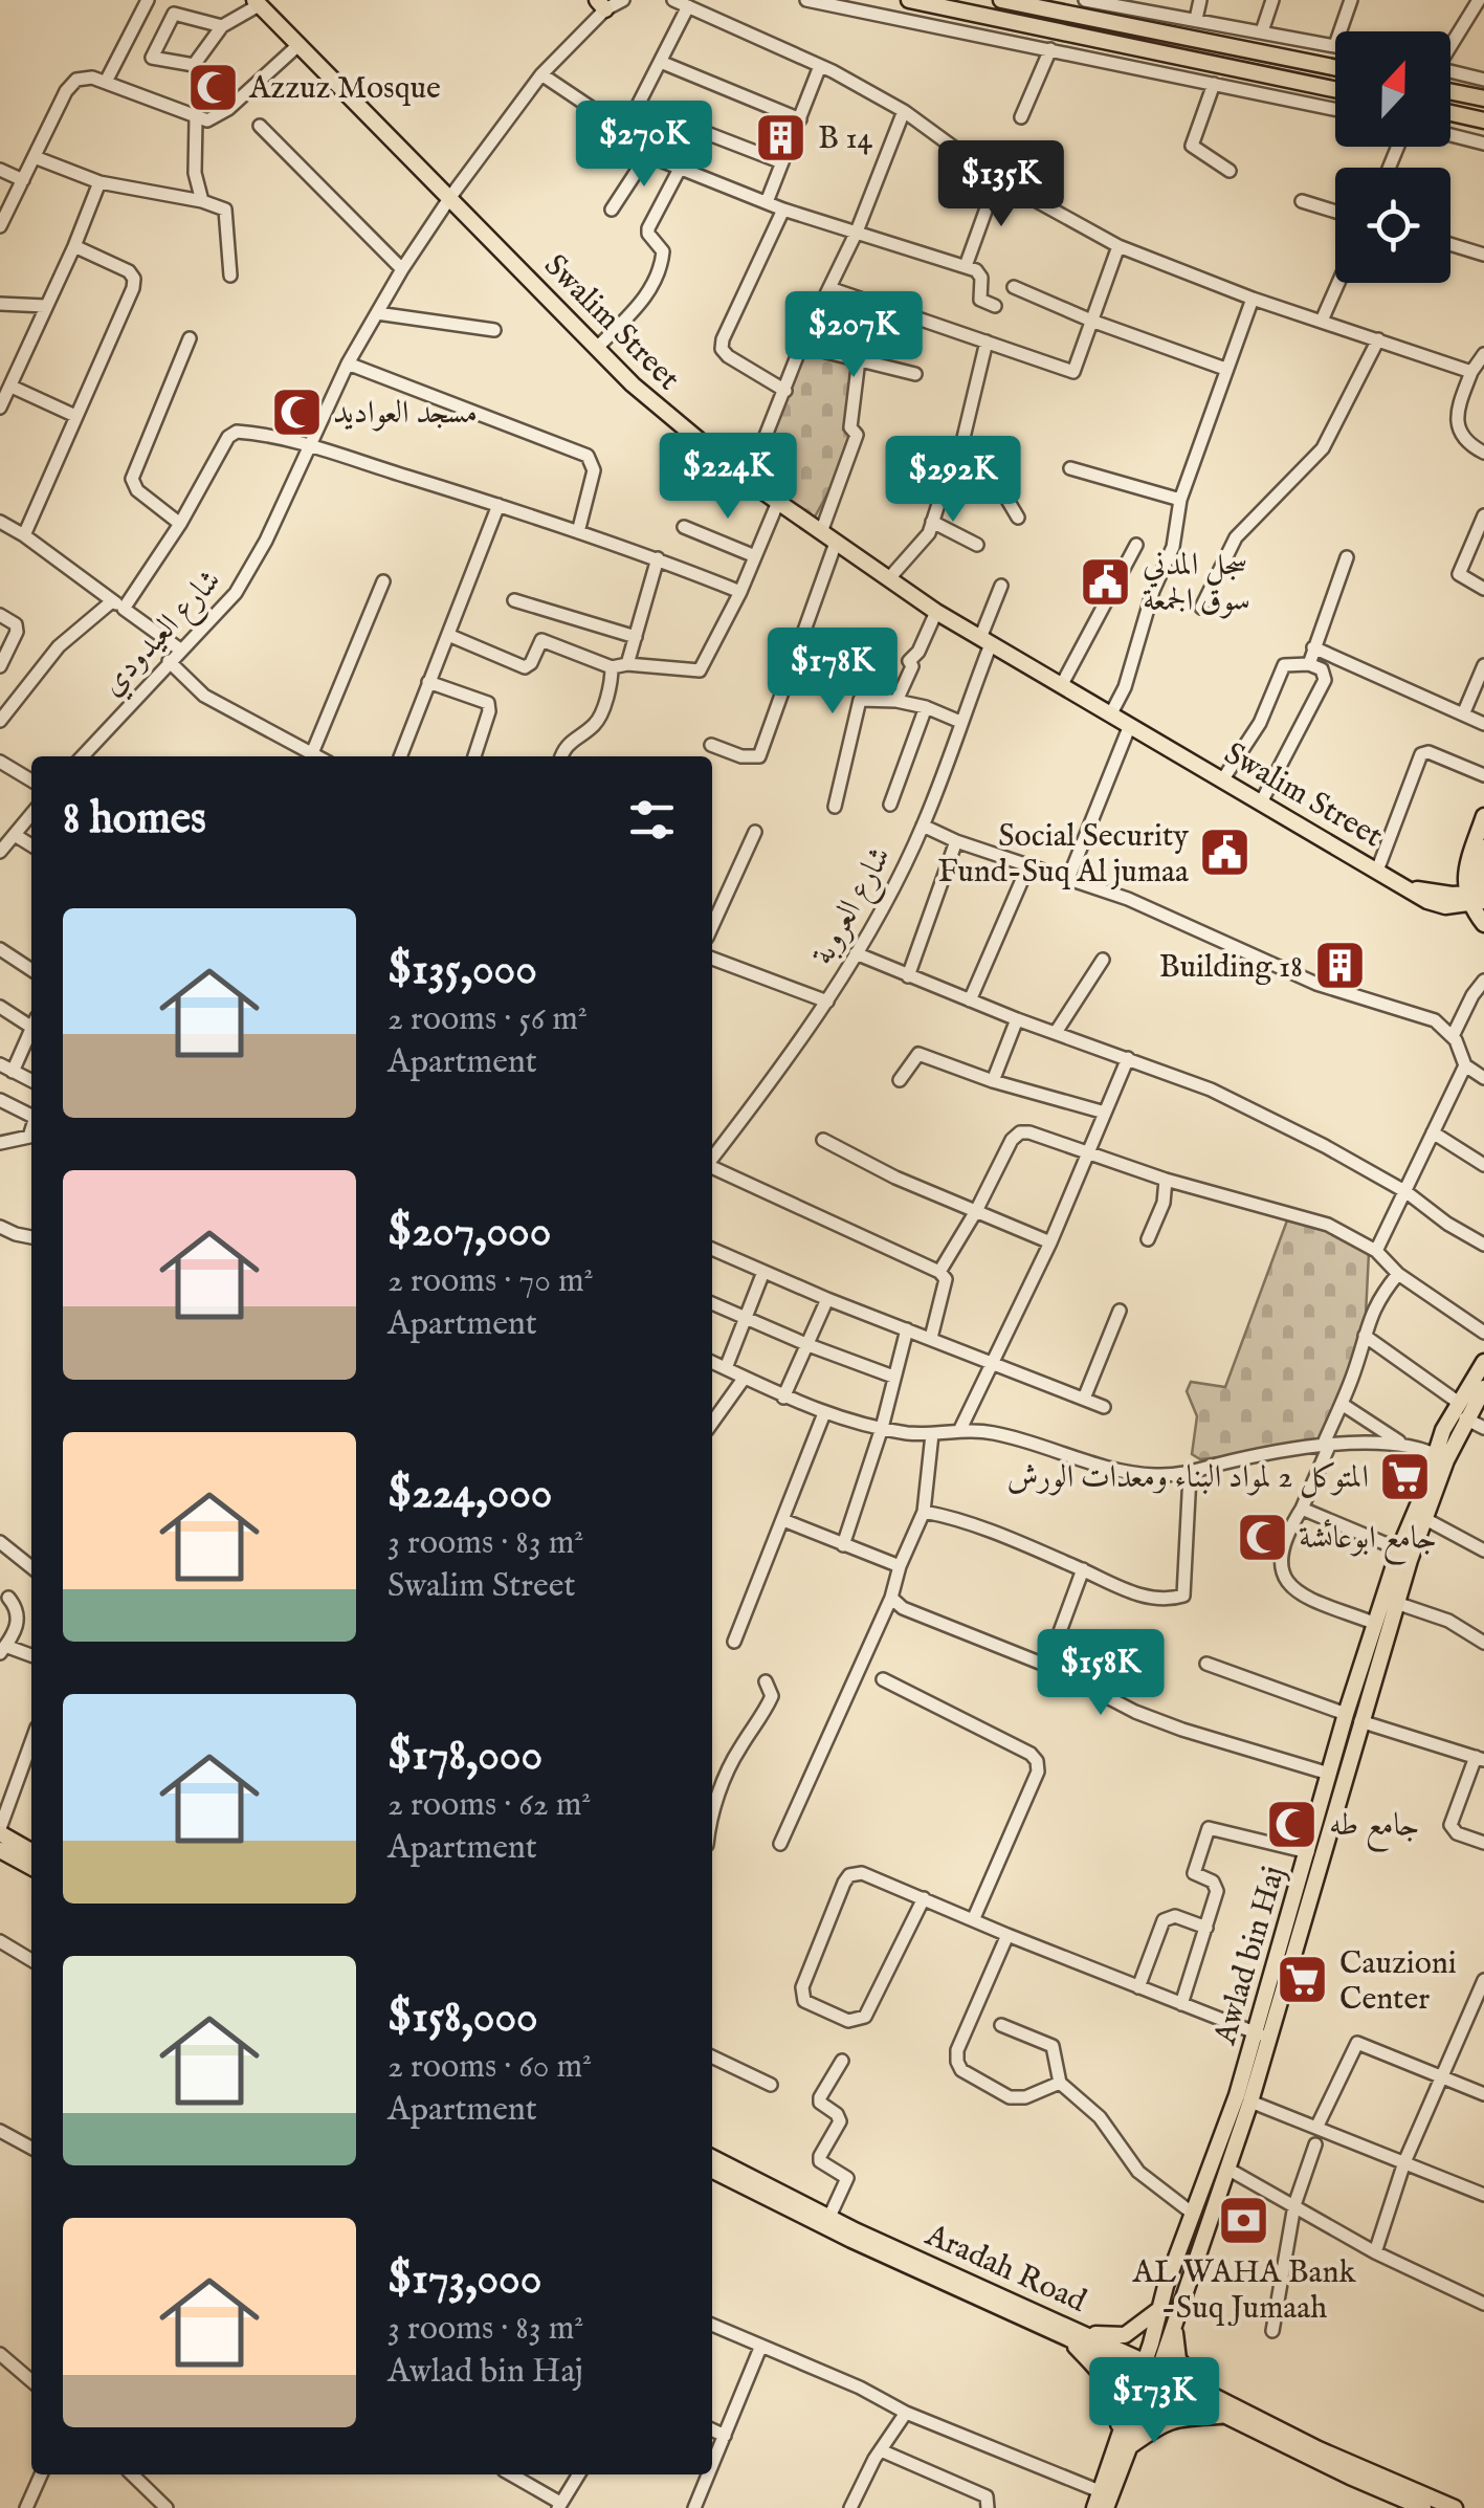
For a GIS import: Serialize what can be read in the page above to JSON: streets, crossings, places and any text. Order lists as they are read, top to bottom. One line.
{"streets":{"main road":["Swalim Street","Awlad bin Haj","Aradah Road"],"street":["شارع العيدودي","شارع العروبة"]},"crossings":[["Swalim Street","شارع العيدودي"],["Swalim Street","شارع العروبة"],["Awlad bin Haj","Aradah Road"]],"places":{"mosque":["Azzuz Mosque","مسجد العواديد","جامع ابوعائشة","جامع طه"],"building":["B 14","Building 18"],"public building":["سجل المدني سوق الجمعة","Social Security Fund-Suq Al jumaa"],"supermarket":["المتوكل 2 لمواد البناء ومعدات الورش","Cauzioni Center"],"bank":["AL WAHA Bank -Suq Jumaah"]},"north":"top","page":{"price":["$270K","$135K","$207K","$224K","$292K","$178K","$158K","$173K"],"heading":"8 homes","list":[{"name":"$135,000","note":"2 rooms · 56 m² · Apartment"},{"name":"$207,000","note":"2 rooms · 70 m² · Apartment"},{"name":"$224,000","note":"3 rooms · 83 m² · Swalim Street"},{"name":"$178,000","note":"2 rooms · 62 m² · Apartment"},{"name":"$158,000","note":"2 rooms · 60 m² · Apartment"},{"name":"$173,000","note":"3 rooms · 83 m² · Awlad bin Haj"}]}}
